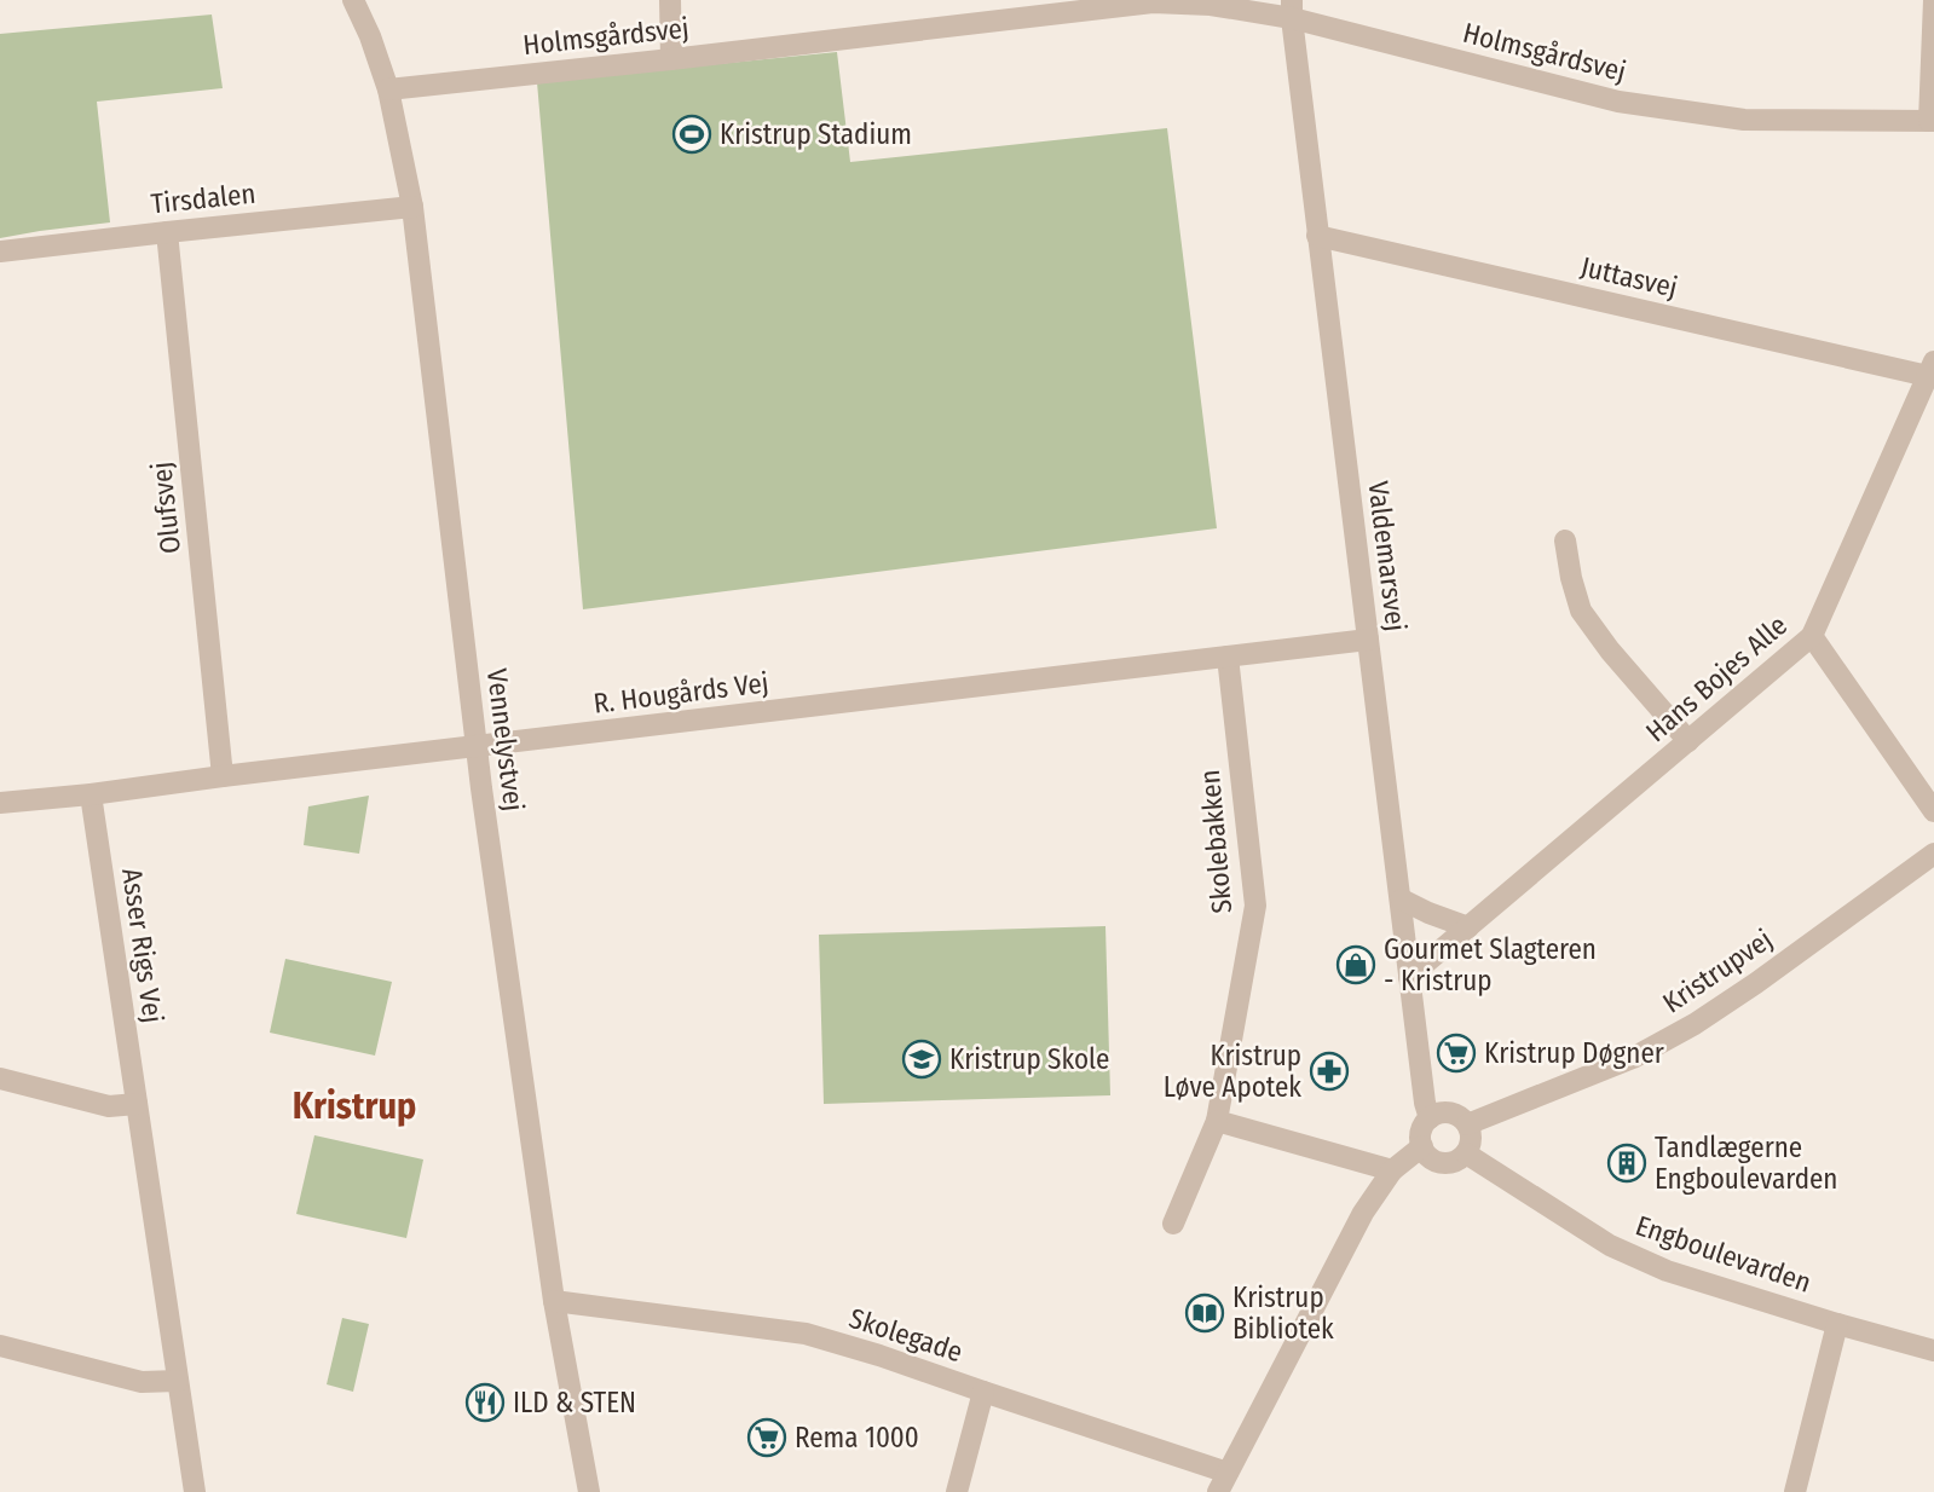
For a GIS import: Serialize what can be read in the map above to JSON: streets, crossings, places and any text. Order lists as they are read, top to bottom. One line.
{"streets":{"street":["Holmsgårdsvej","Tirsdalen","Juttasvej","Olufsvej","Valdemarsvej","Hans Bojes Alle","R. Hougårds Vej","Vennelystvej","Skolebakken","Asser Rigs Vej","Kristrupvej","Engboulevarden","Skolegade"]},"crossings":[["Holmsgårdsvej","Valdemarsvej"],["Holmsgårdsvej","Vennelystvej"],["Tirsdalen","Olufsvej"],["Tirsdalen","Vennelystvej"],["Juttasvej","Valdemarsvej"],["Juttasvej","Hans Bojes Alle"],["Olufsvej","R. Hougårds Vej"],["Valdemarsvej","Hans Bojes Alle"],["Valdemarsvej","R. Hougårds Vej"],["Valdemarsvej","Kristrupvej"],["Valdemarsvej","Engboulevarden"],["R. Hougårds Vej","Vennelystvej"],["R. Hougårds Vej","Skolebakken"],["R. Hougårds Vej","Asser Rigs Vej"],["Vennelystvej","Skolegade"],["Kristrupvej","Engboulevarden"]],"districts":["Kristrup"],"places":{"sports":["Kristrup Stadium"],"shop":["Gourmet Slagteren - Kristrup"],"supermarket":["Kristrup Døgner","Rema 1000"],"school or university":["Kristrup Skole"],"pharmacy":["Kristrup Løve Apotek"],"building":["Tandlægerne Engboulevarden"],"library":["Kristrup Bibliotek"],"restaurant":["ILD & STEN"]}}
